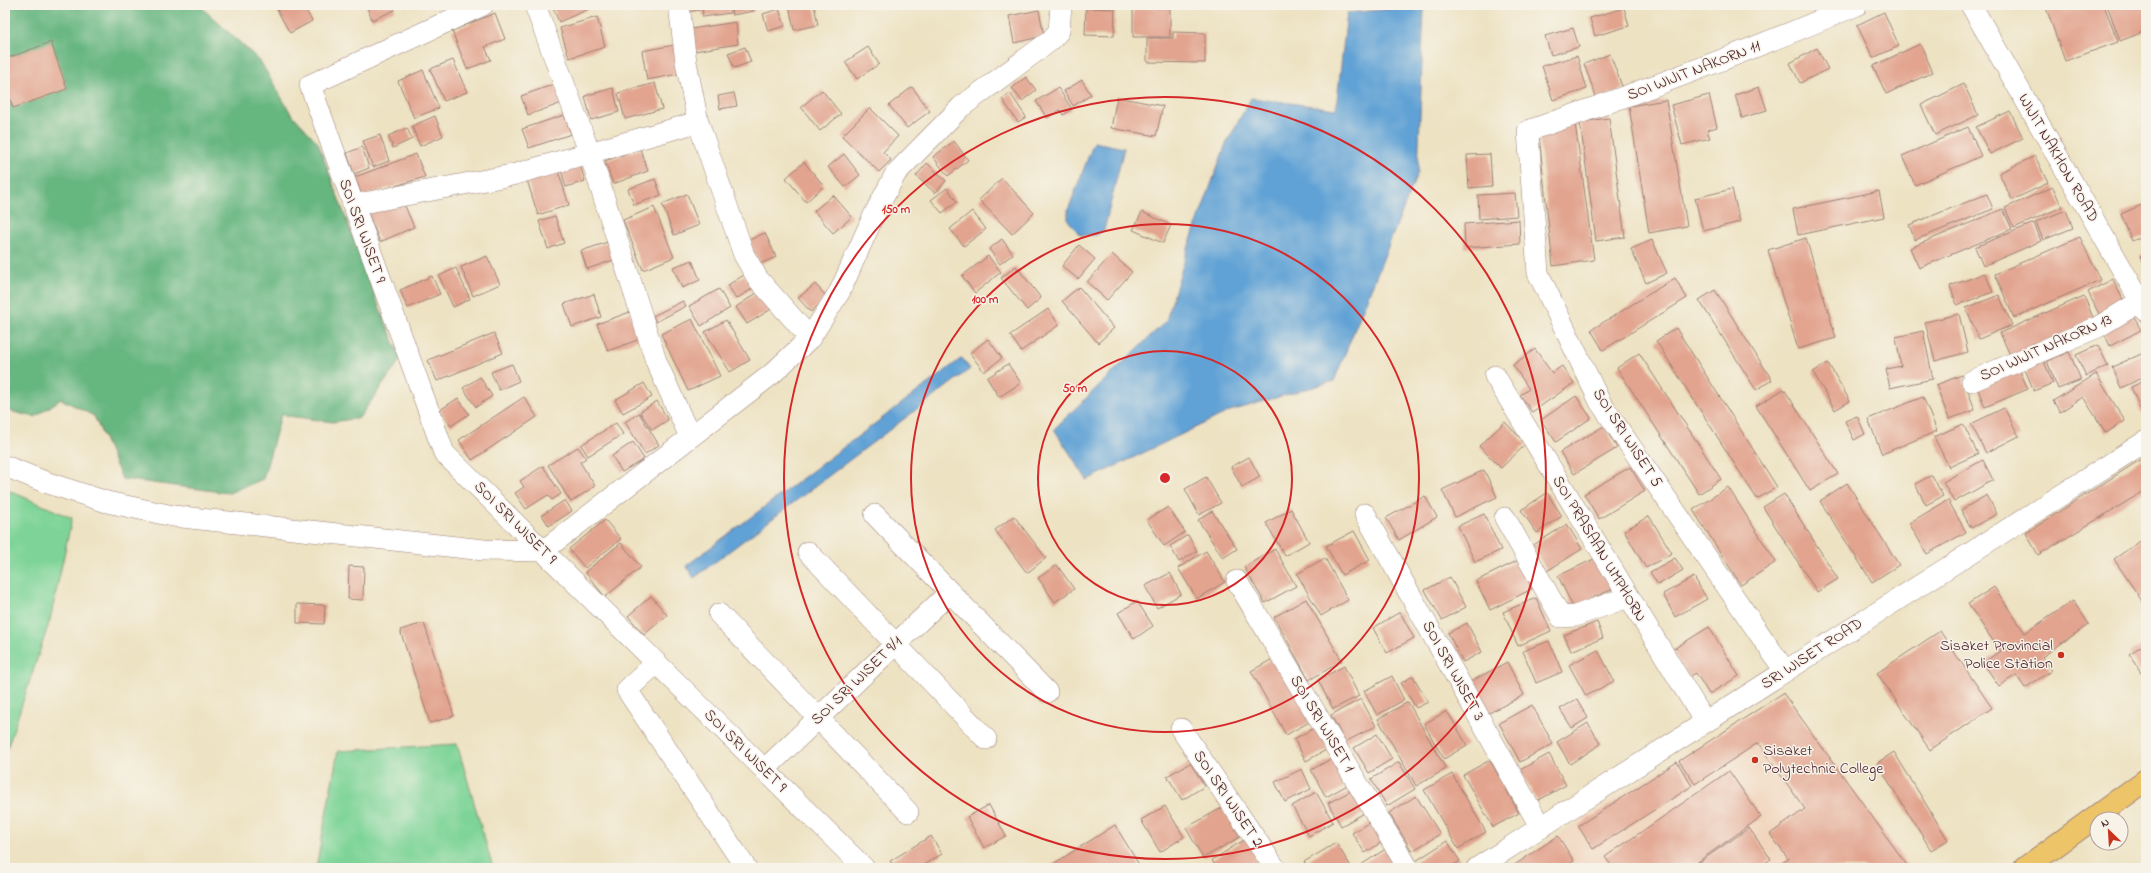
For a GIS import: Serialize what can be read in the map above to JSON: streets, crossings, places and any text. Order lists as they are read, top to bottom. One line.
{"streets":{"street":["SOI WIJIT NAKORN 11","WIJIT NAKHON ROAD","SOI SRI WISET 9","SOI WIJIT NAKORN 13","SOI SRI WISET 5","SOI PRASAAN UMPHORN","SRI WISET ROAD","SOI SRI WISET 3","SOI SRI WISET 9/1","SOI SRI WISET 1","SOI SRI WISET 2"]},"crossings":[["SOI WIJIT NAKORN 11","SOI SRI WISET 5"],["WIJIT NAKHON ROAD","SOI WIJIT NAKORN 13"],["SOI SRI WISET 9","SOI SRI WISET 9/1"],["SOI SRI WISET 5","SRI WISET ROAD"],["SOI PRASAAN UMPHORN","SRI WISET ROAD"],["SRI WISET ROAD","SOI SRI WISET 3"]],"places":["Sisaket Provincial Police Station","Sisaket Polytechnic College"],"north":"top left","rings":["150 m","100 m","50 m"]}
